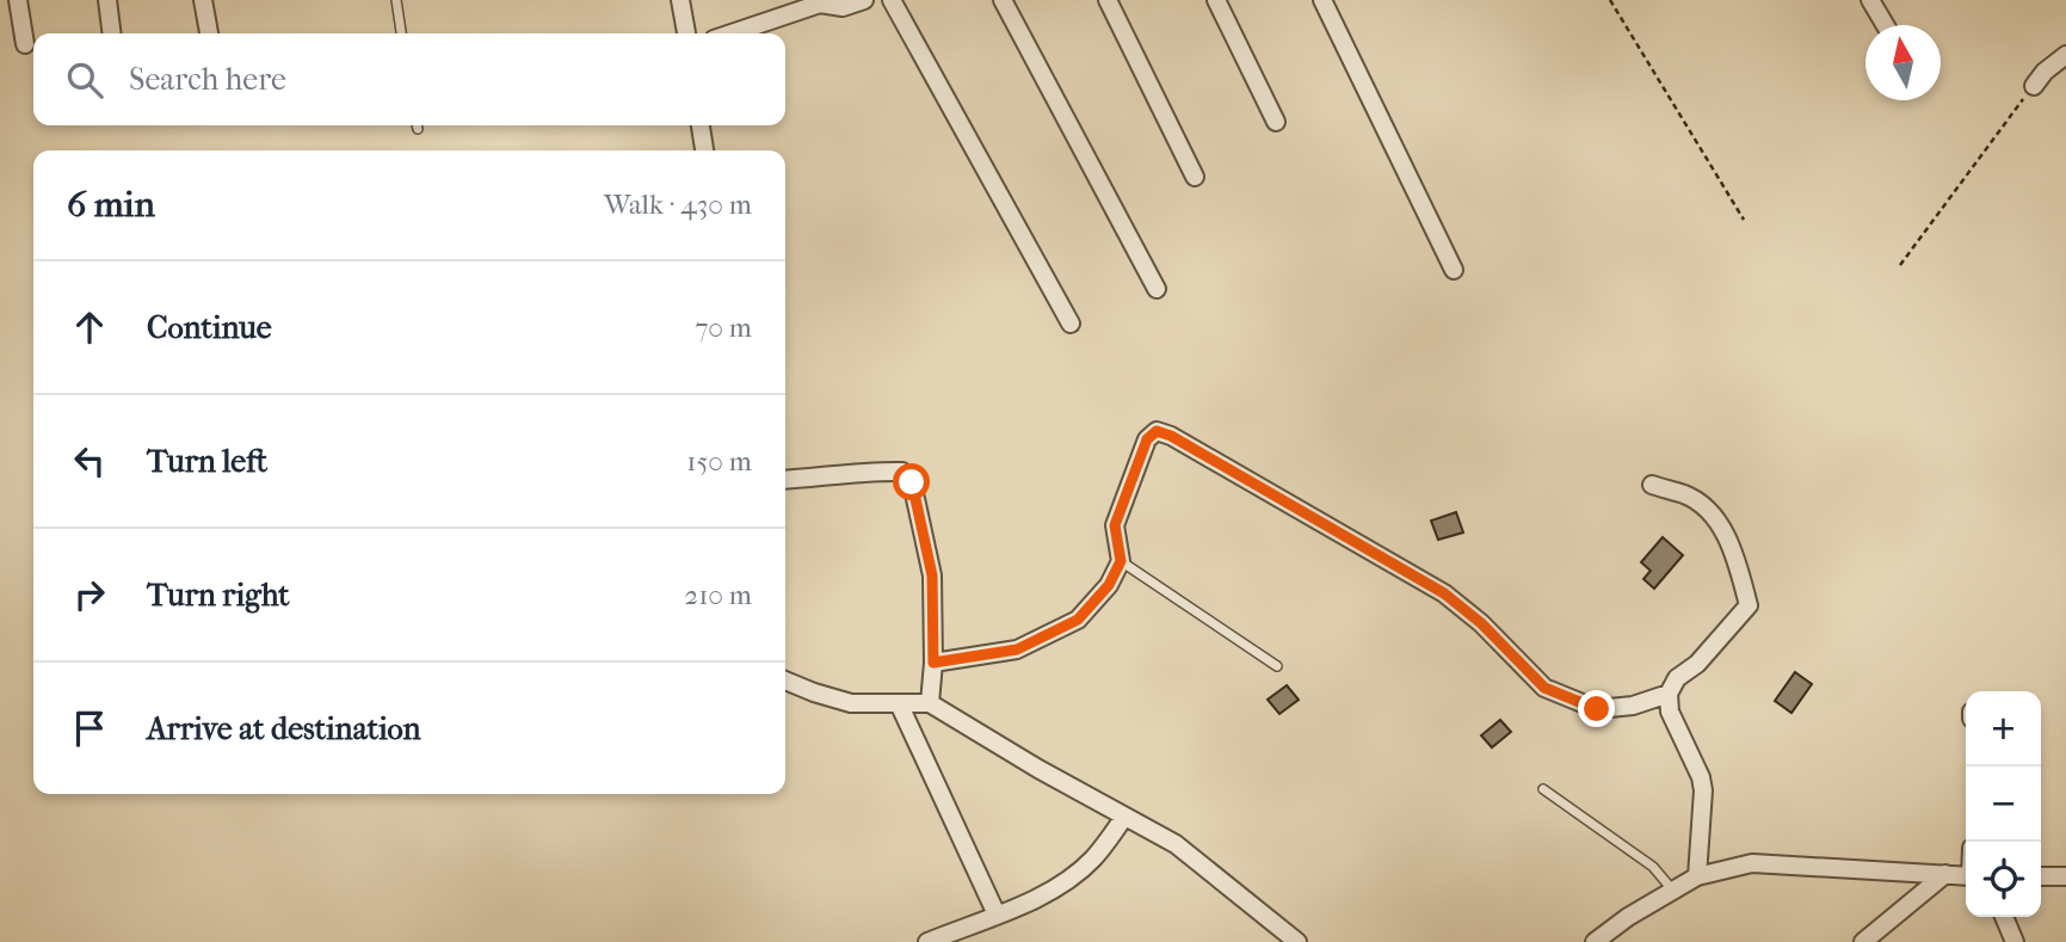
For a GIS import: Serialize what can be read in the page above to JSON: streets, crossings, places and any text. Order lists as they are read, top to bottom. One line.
{"north":"top","page":{"search":"Search here","heading":["6 min","Walk · 430 m"],"list":[["Continue","70 m"],["Turn left","150 m"],["Turn right","210 m"],"Arrive at destination"],"map_buttons":["+","−"]}}
